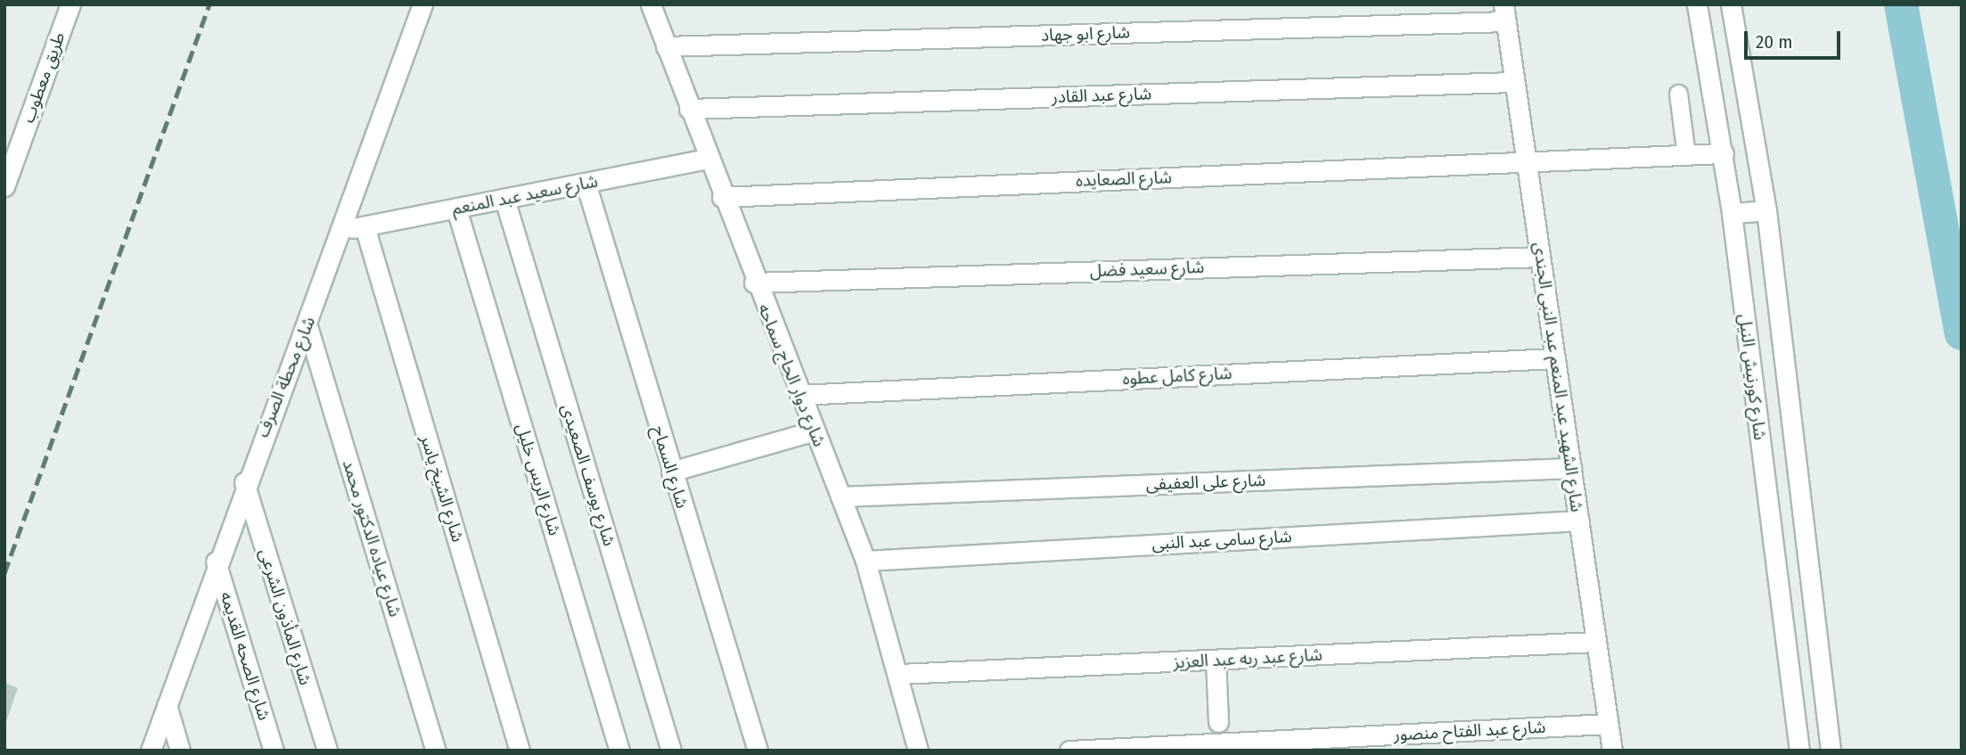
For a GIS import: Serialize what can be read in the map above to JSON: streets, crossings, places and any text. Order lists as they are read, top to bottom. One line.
{"streets":{"street":["شارع ابو جهاد","طريق معطوب","شارع عبد القادر","شارع الصعايده","شارع سعيد عبد المنعم","شارع سعيد فضل","شارع دوار الحاج سماحه","شارع كامل عطوه","شارع محطة الصرف","شارع الشهيد عبد المنعم عبد النبى الجندى","شارع كورنيش النيل","شارع السماح","شارع يوسف الصعيدى","شارع الريس خليل","شارع على العفيفى","شارع الشيخ ياسر","شارع عياده الدكتور محمد","شارع سامى عبد النبى","شارع المأذون الشرعى","شارع الصحه القديمه","شارع عبد ربه عبد العزيز","شارع عبد الفتاح منصور"]},"crossings":[["شارع ابو جهاد","شارع دوار الحاج سماحه"],["شارع ابو جهاد","شارع الشهيد عبد المنعم عبد النبى الجندى"],["شارع عبد القادر","شارع دوار الحاج سماحه"],["شارع عبد القادر","شارع الشهيد عبد المنعم عبد النبى الجندى"],["شارع الصعايده","شارع دوار الحاج سماحه"],["شارع الصعايده","شارع الشهيد عبد المنعم عبد النبى الجندى"],["شارع الصعايده","شارع كورنيش النيل"],["شارع سعيد عبد المنعم","شارع دوار الحاج سماحه"],["شارع سعيد عبد المنعم","شارع محطة الصرف"],["شارع سعيد عبد المنعم","شارع السماح"],["شارع سعيد عبد المنعم","شارع يوسف الصعيدى"],["شارع سعيد عبد المنعم","شارع الريس خليل"],["شارع سعيد عبد المنعم","شارع الشيخ ياسر"],["شارع سعيد فضل","شارع دوار الحاج سماحه"],["شارع سعيد فضل","شارع الشهيد عبد المنعم عبد النبى الجندى"],["شارع دوار الحاج سماحه","شارع كامل عطوه"],["شارع دوار الحاج سماحه","شارع على العفيفى"],["شارع دوار الحاج سماحه","شارع سامى عبد النبى"],["شارع دوار الحاج سماحه","شارع عبد ربه عبد العزيز"],["شارع كامل عطوه","شارع الشهيد عبد المنعم عبد النبى الجندى"],["شارع محطة الصرف","شارع عياده الدكتور محمد"],["شارع محطة الصرف","شارع المأذون الشرعى"],["شارع محطة الصرف","شارع الصحه القديمه"],["شارع الشهيد عبد المنعم عبد النبى الجندى","شارع على العفيفى"],["شارع الشهيد عبد المنعم عبد النبى الجندى","شارع سامى عبد النبى"],["شارع الشهيد عبد المنعم عبد النبى الجندى","شارع عبد ربه عبد العزيز"],["شارع الشهيد عبد المنعم عبد النبى الجندى","شارع عبد الفتاح منصور"]],"scale_bar":"20 m"}
